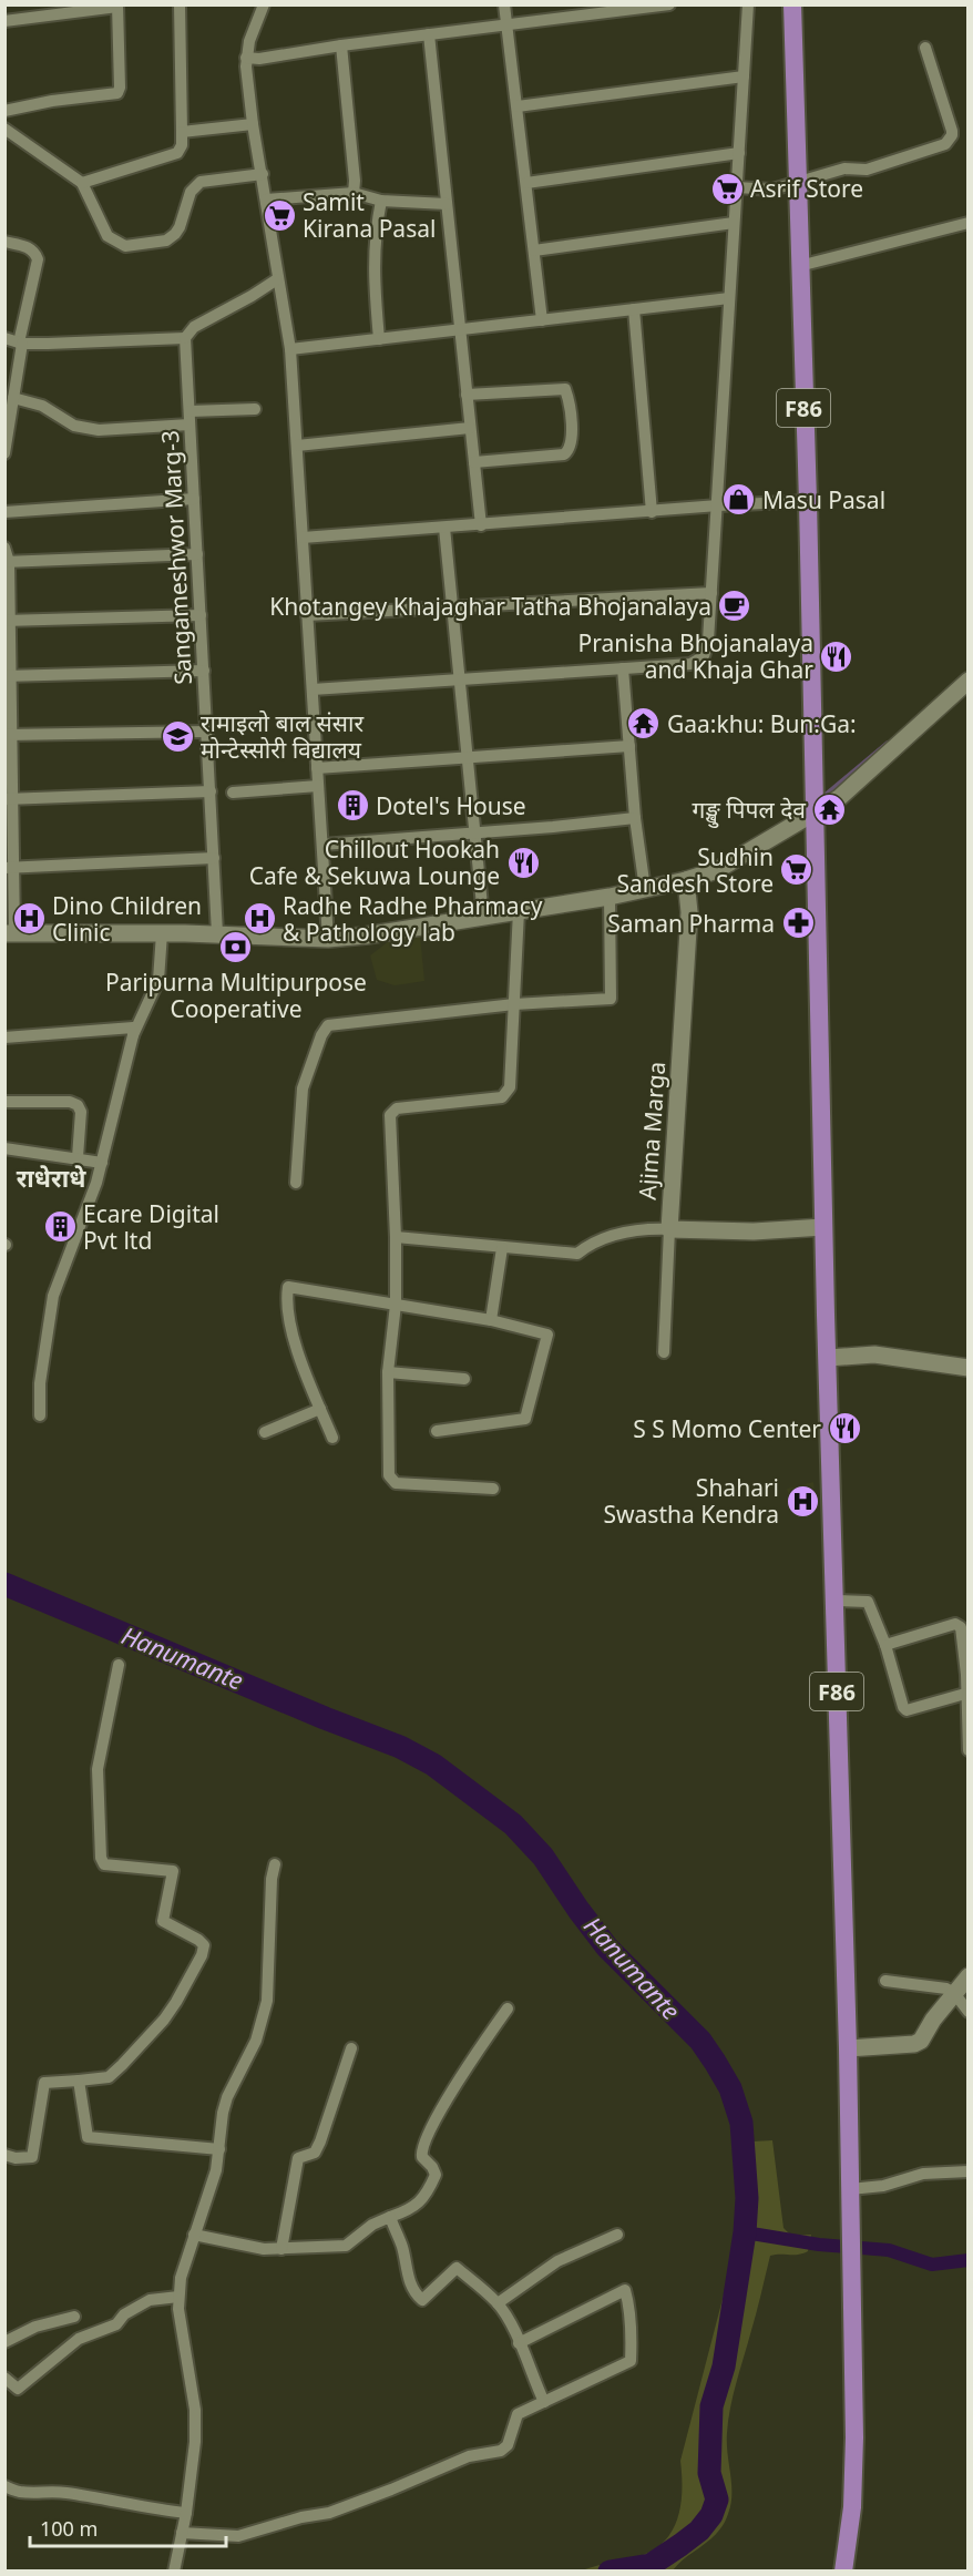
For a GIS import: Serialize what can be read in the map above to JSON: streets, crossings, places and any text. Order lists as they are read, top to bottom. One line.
{"streets":{"main road":["F86","Ajima Marga"],"street":["Sangameshwor Marg-3"]},"crossings":[["F86","Ajima Marga"]],"districts":["राधेराधे"],"water":["Hanumante"],"places":{"supermarket":["Asrif Store","Samit Kirana Pasal","Sudhin Sandesh Store"],"shop":["Masu Pasal"],"cafe":["Khotangey Khajaghar Tatha Bhojanalaya"],"restaurant":["Pranisha Bhojanalaya and Khaja Ghar","Chillout Hookah Cafe & Sekuwa Lounge","S S Momo Center"],"temple":["Gaa:khu: Bun:Ga:","गङ्खु पिपल देव"],"school or university":["रामाइलो बाल संसार मोन्टेस्सोरी विद्यालय"],"building":["Dotel's House","Ecare Digital Pvt ltd"],"hospital":["Dino Children Clinic","Radhe Radhe Pharmacy & Pathology lab","Shahari Swastha Kendra"],"pharmacy":["Saman Pharma"],"bank":["Paripurna Multipurpose Cooperative"]},"scale_bar":"100 m"}
